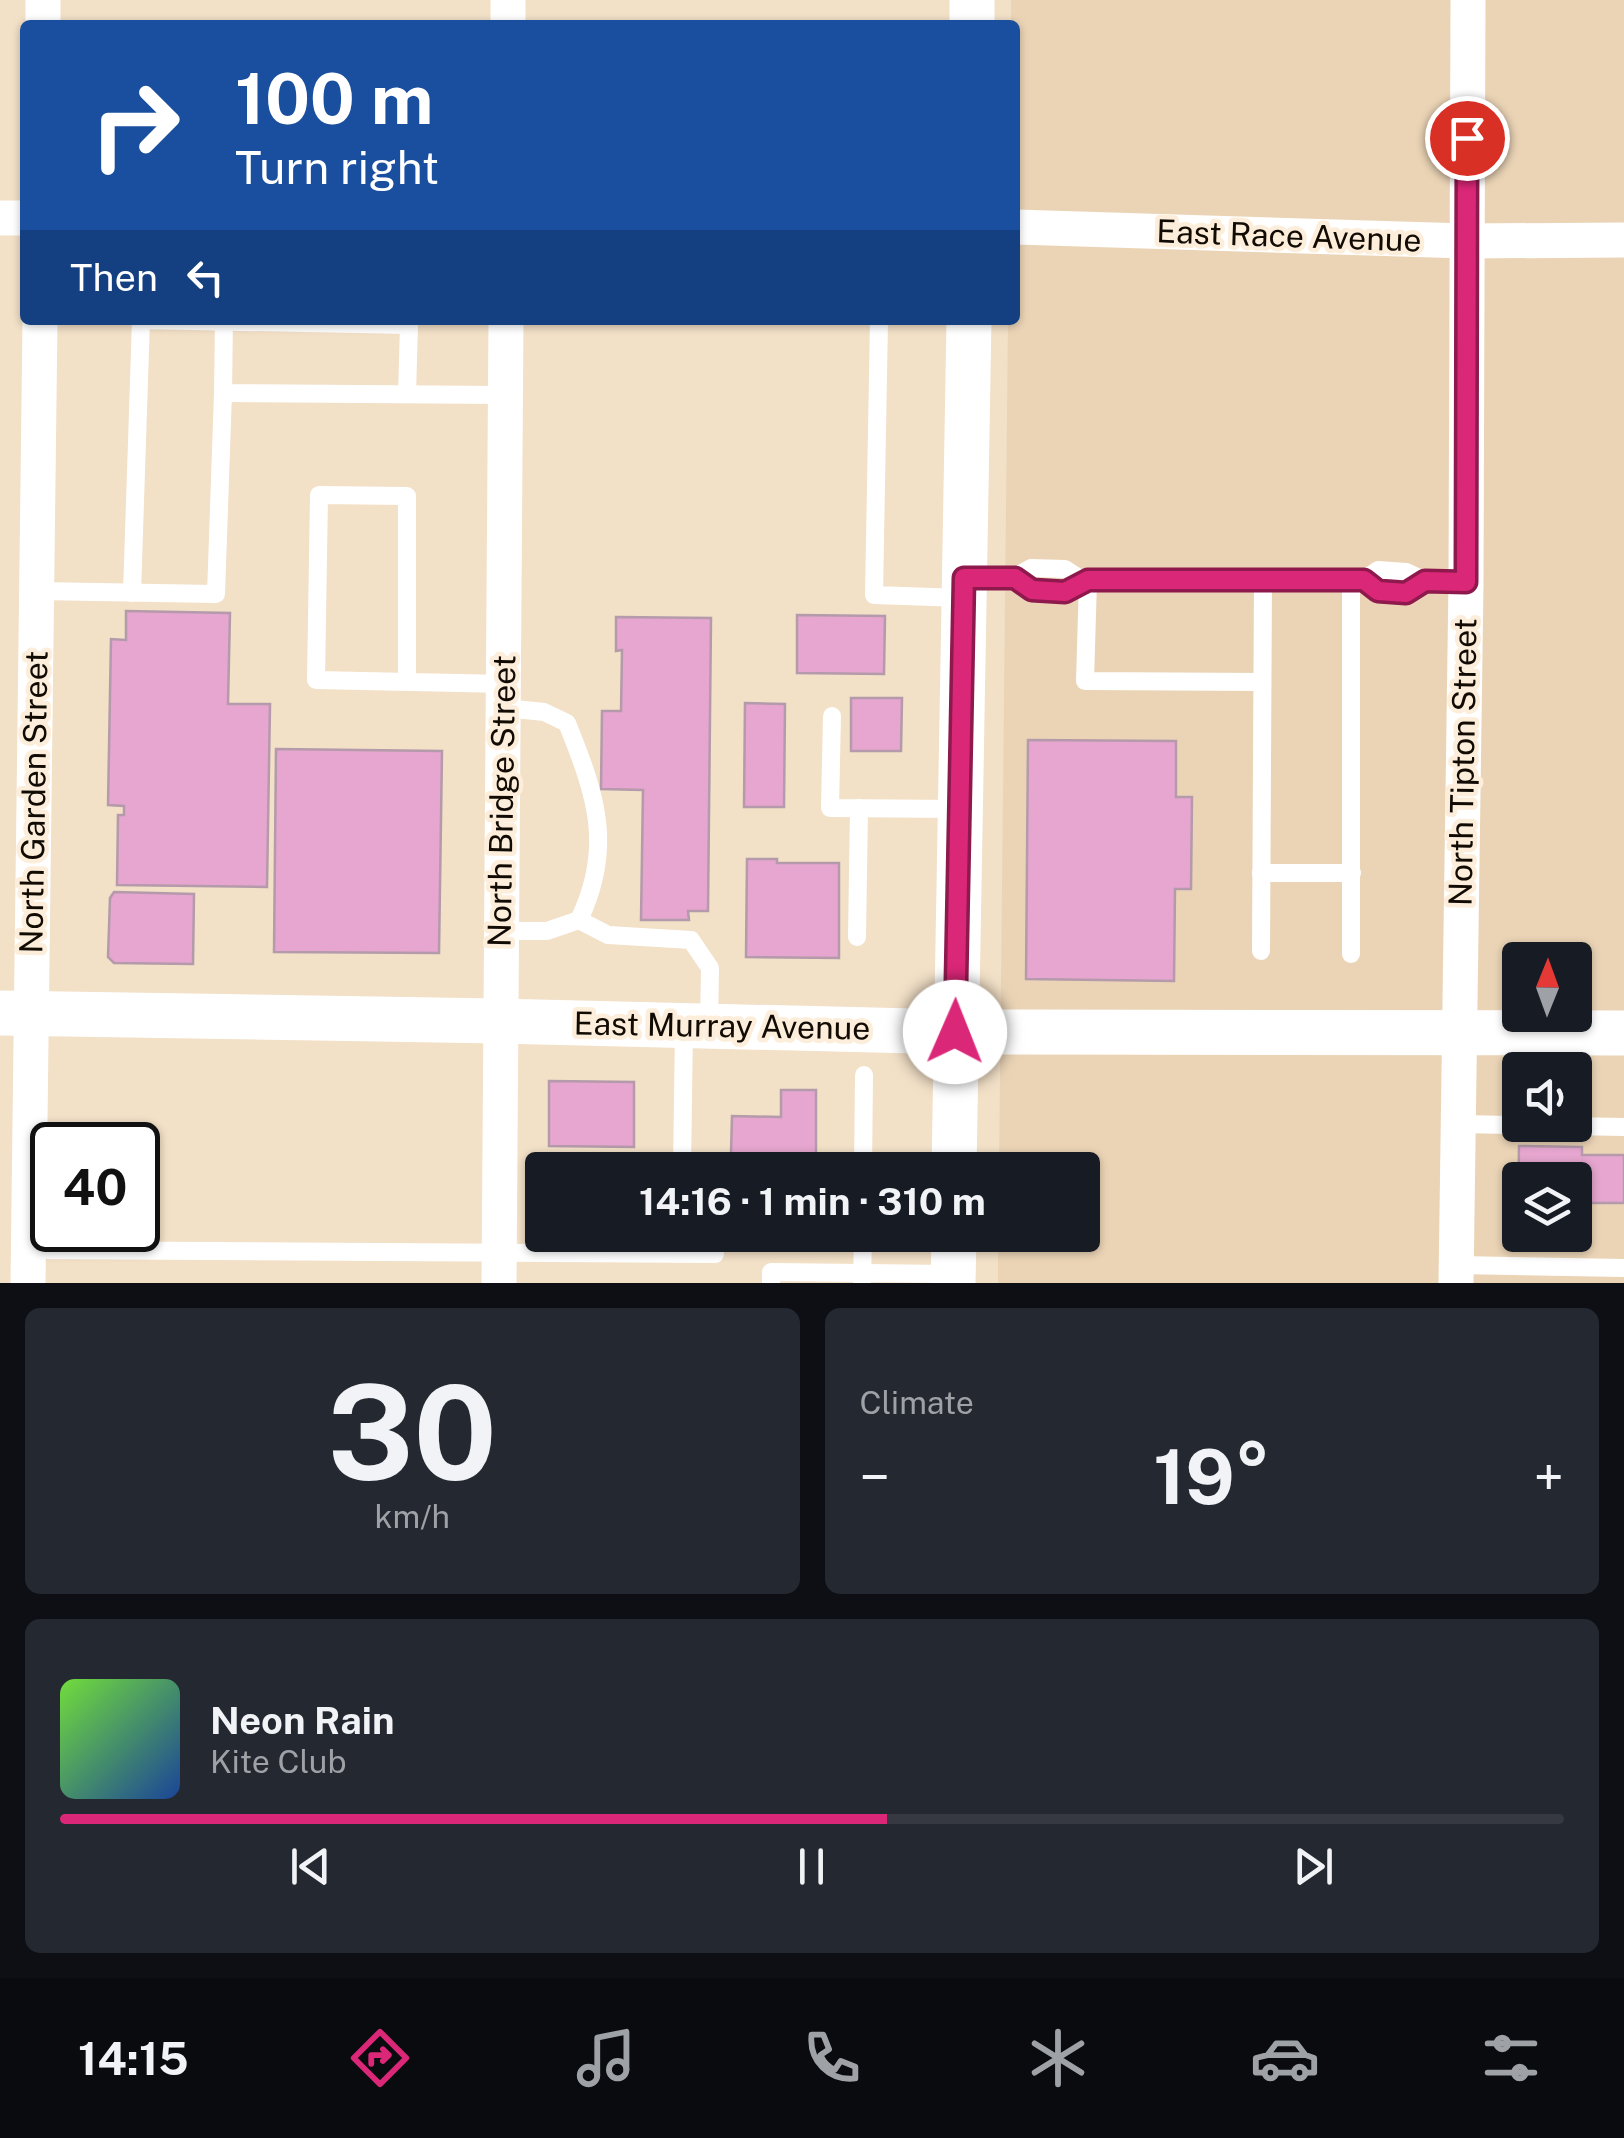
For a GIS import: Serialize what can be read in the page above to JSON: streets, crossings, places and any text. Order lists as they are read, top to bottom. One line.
{"streets":{"street":["East Race Avenue","North Tipton Street","North Bridge Street","North Garden Street","East Murray Avenue"]},"crossings":[["East Race Avenue","North Tipton Street"],["North Tipton Street","East Murray Avenue"],["North Bridge Street","East Murray Avenue"],["North Garden Street","East Murray Avenue"]],"north":"top","page":{"turn":["100 m","Turn right"],"then":"Then","limit":"40","trip":"14:16 · 1 min · 310 m","tile":[["30","km/h"],"Climate"],"heat":["−","19°","+"],"song":["Neon Rain","Kite Club"],"tabs":"14:15"}}
